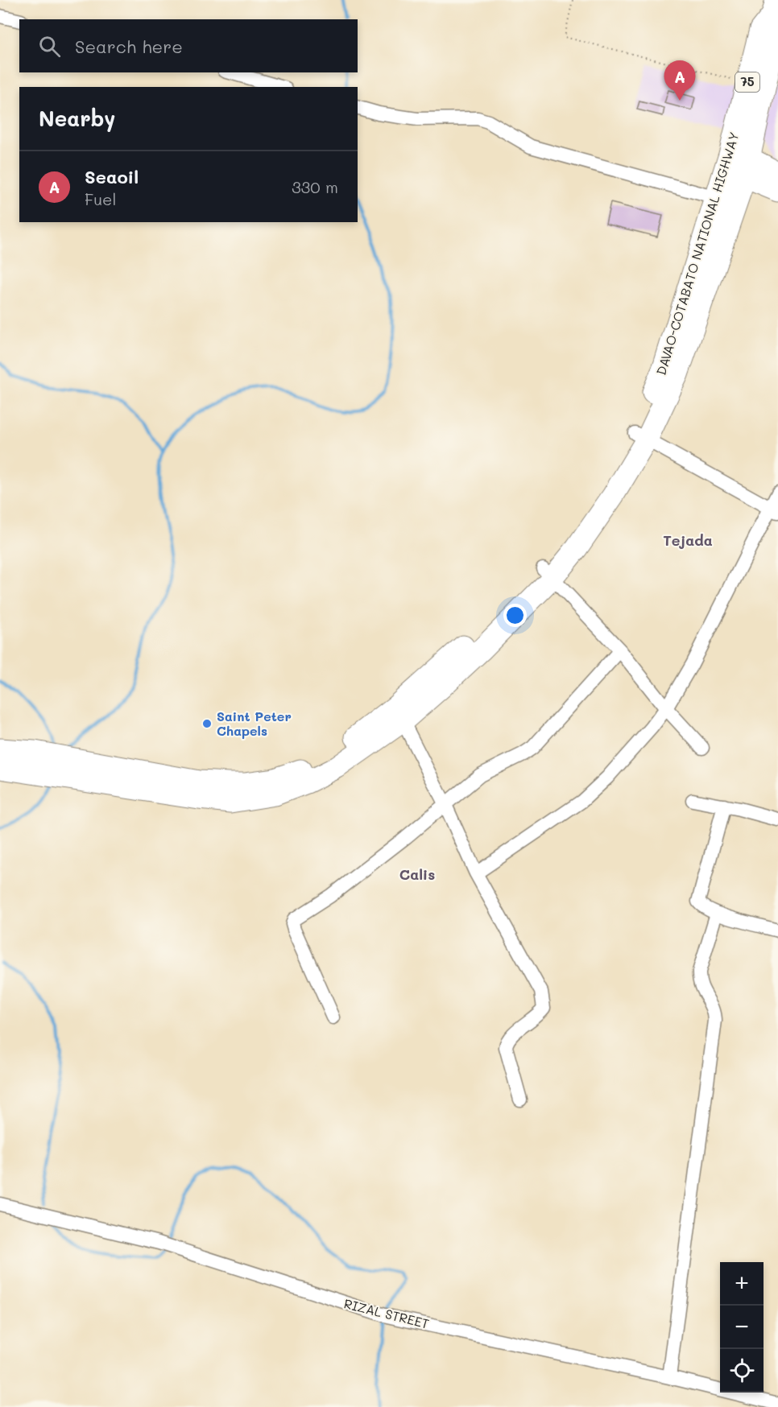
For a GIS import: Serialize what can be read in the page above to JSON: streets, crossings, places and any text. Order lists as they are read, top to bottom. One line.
{"streets":{"highway":["75","DAVAO-COTABATO NATIONAL HIGHWAY"],"street":["RIZAL STREET"]},"districts":["Tejada","Calis"],"places":["Saint Peter Chapels"],"page":{"search":"Search here","pins":"A","heading":"Nearby","list":[{"mark":"A","name":"Seaoil","note":"Fuel","value":"330 m"}],"map_buttons":["+","−"]}}
